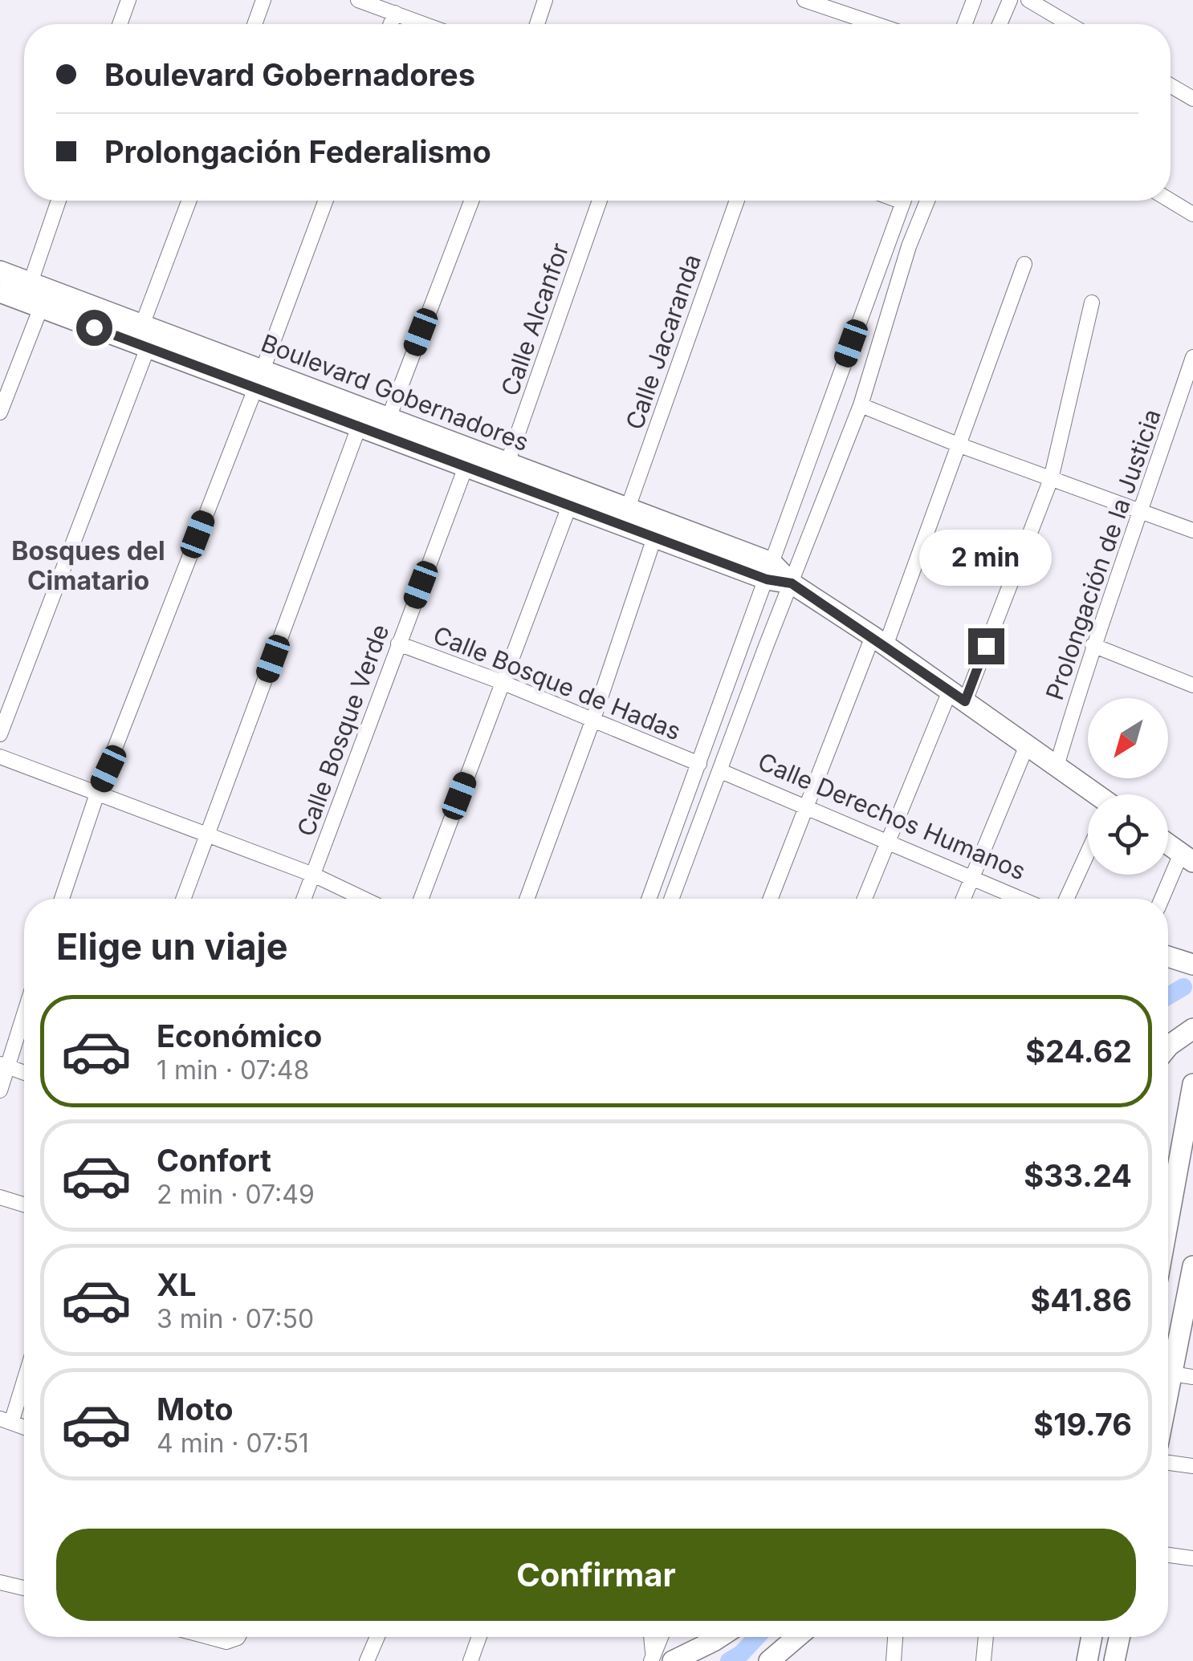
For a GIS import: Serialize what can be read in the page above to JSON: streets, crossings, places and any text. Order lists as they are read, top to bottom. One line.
{"streets":{"street":["Calle Alcanfor","Calle Jacaranda","Boulevard Gobernadores","Prolongación de la Justicia","Calle Bosque de Hadas","Calle Bosque Verde","Calle Derechos Humanos"]},"crossings":[["Calle Alcanfor","Boulevard Gobernadores"],["Calle Jacaranda","Boulevard Gobernadores"],["Boulevard Gobernadores","Calle Bosque Verde"],["Calle Bosque de Hadas","Calle Bosque Verde"]],"districts":["Bosques del Cimatario"],"north":"bottom left","page":{"banner":["Boulevard Gobernadores","Prolongación Federalismo"],"bubble":"2 min","heading":"Elige un viaje","list":[{"name":"Económico","note":"1 min · 07:48","value":"$24.62"},{"name":"Confort","note":"2 min · 07:49","value":"$33.24"},{"name":"XL","note":"3 min · 07:50","value":"$41.86"},{"name":"Moto","note":"4 min · 07:51","value":"$19.76"}],"buttons":"Confirmar"}}
